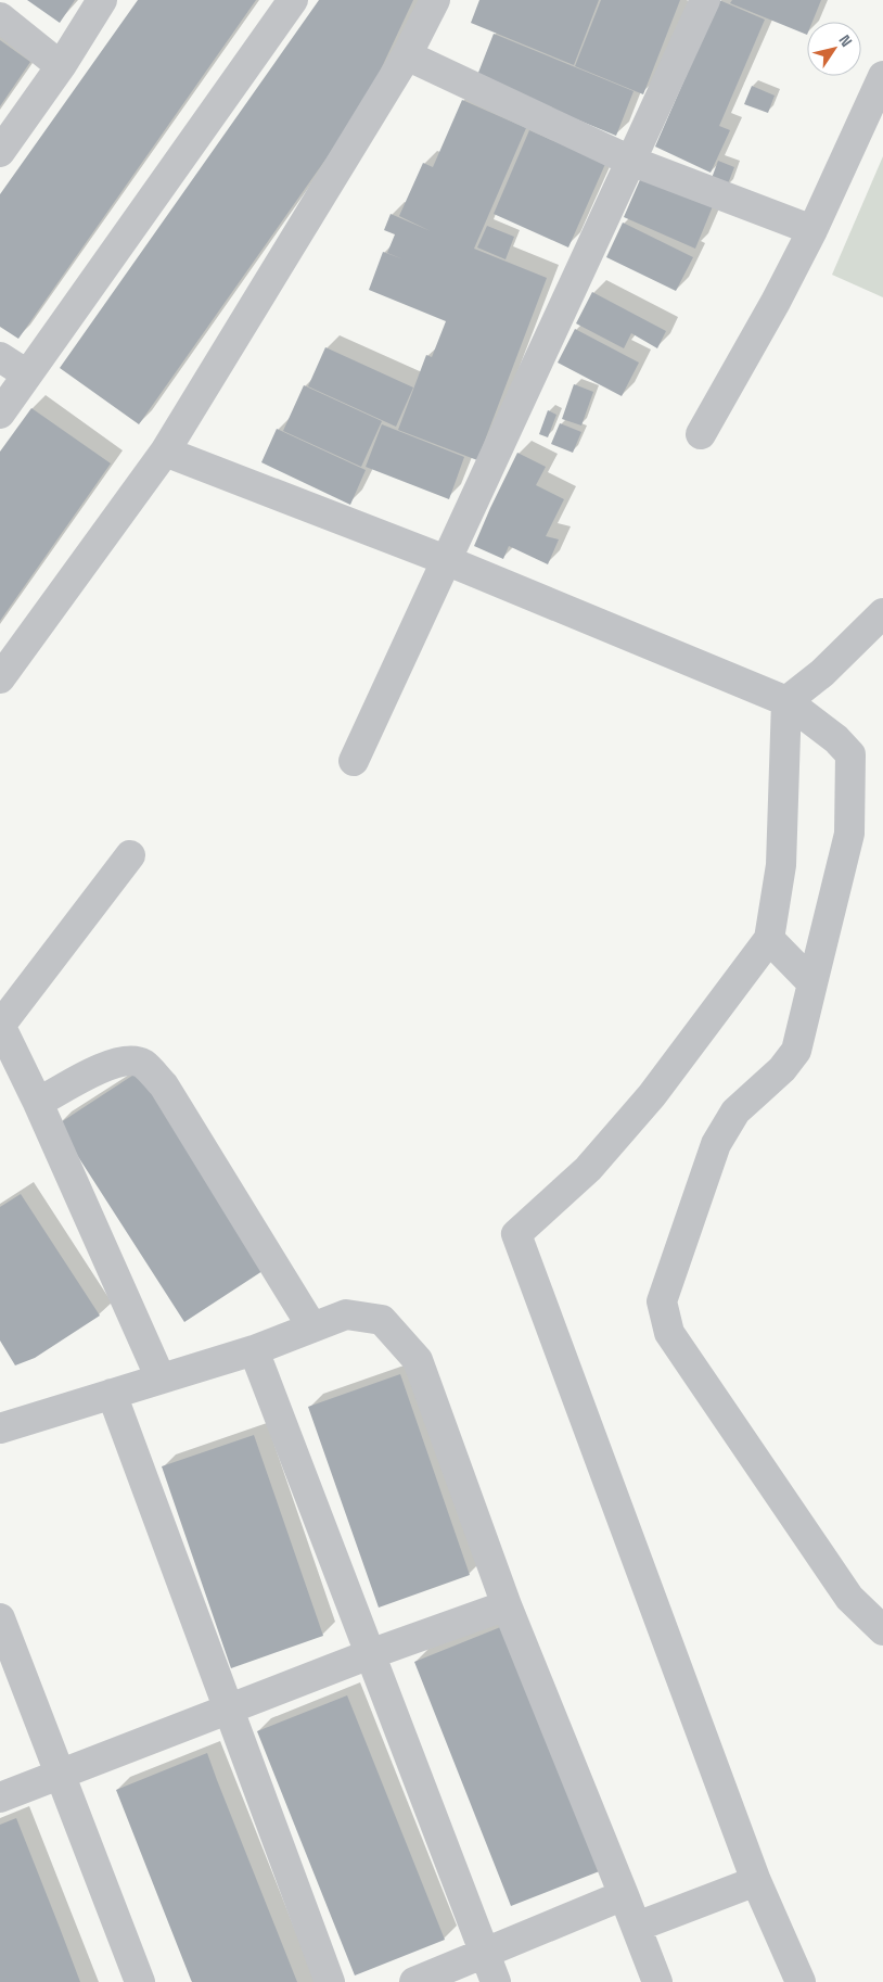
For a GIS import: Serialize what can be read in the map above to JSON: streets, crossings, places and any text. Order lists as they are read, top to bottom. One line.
{"north":"top right"}
